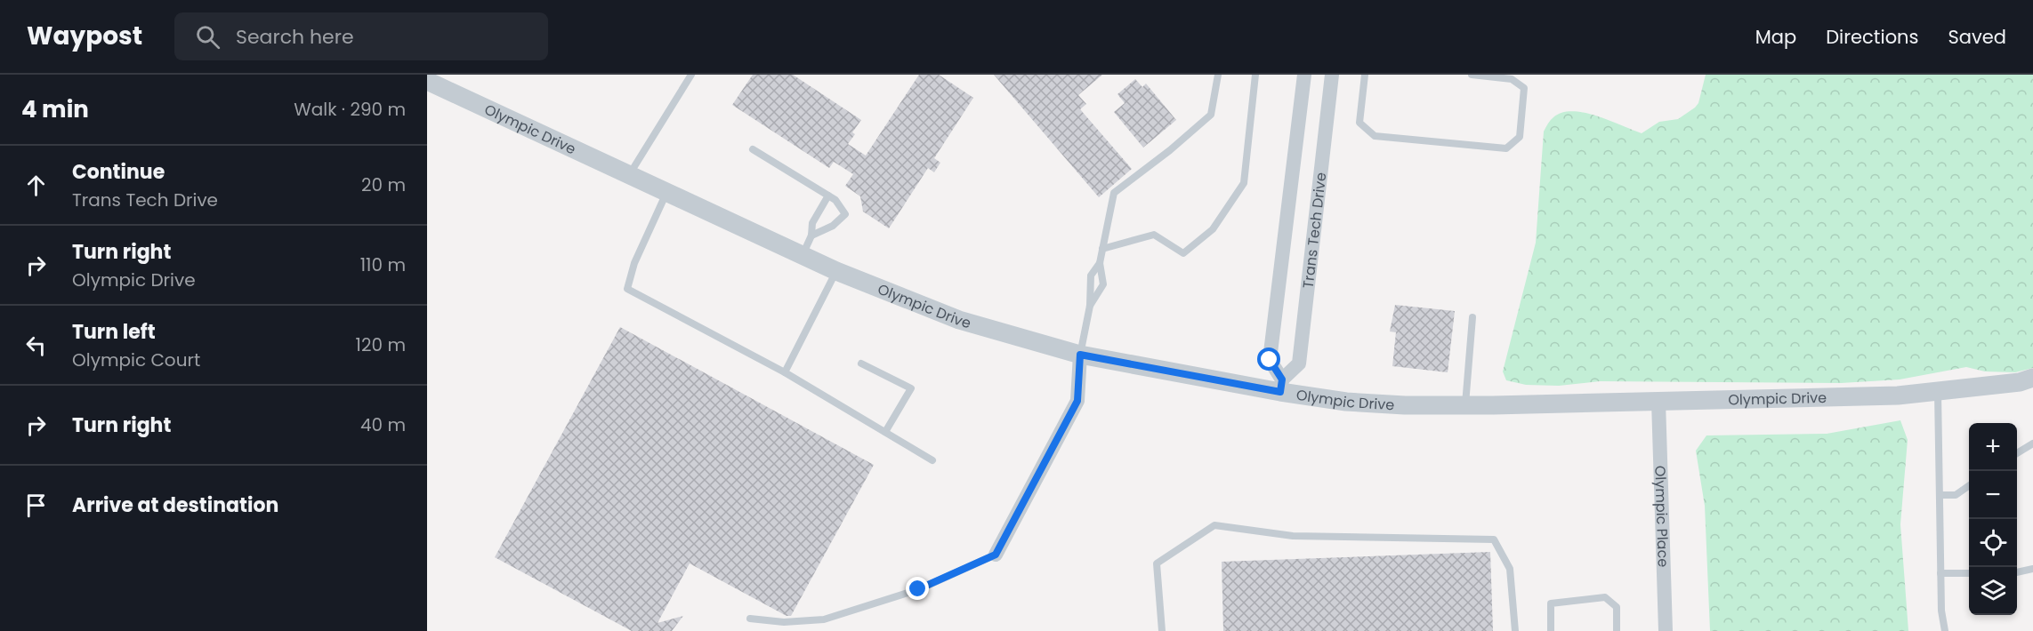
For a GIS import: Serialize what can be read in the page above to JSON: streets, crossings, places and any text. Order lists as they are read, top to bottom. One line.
{"streets":{"street":["Olympic Drive","Trans Tech Drive","Olympic Place"]},"crossings":[["Olympic Drive","Trans Tech Drive"],["Olympic Drive","Olympic Place"]],"page":{"header":"Waypost","search":"Search here","nav":["Map","Directions","Saved"],"heading":["4 min","Walk · 290 m"],"list":[["Continue","Trans Tech Drive","20 m"],["Turn right","Olympic Drive","110 m"],["Turn left","Olympic Court","120 m"],["Turn right","40 m"],"Arrive at destination"],"map_buttons":["+","−"]}}
